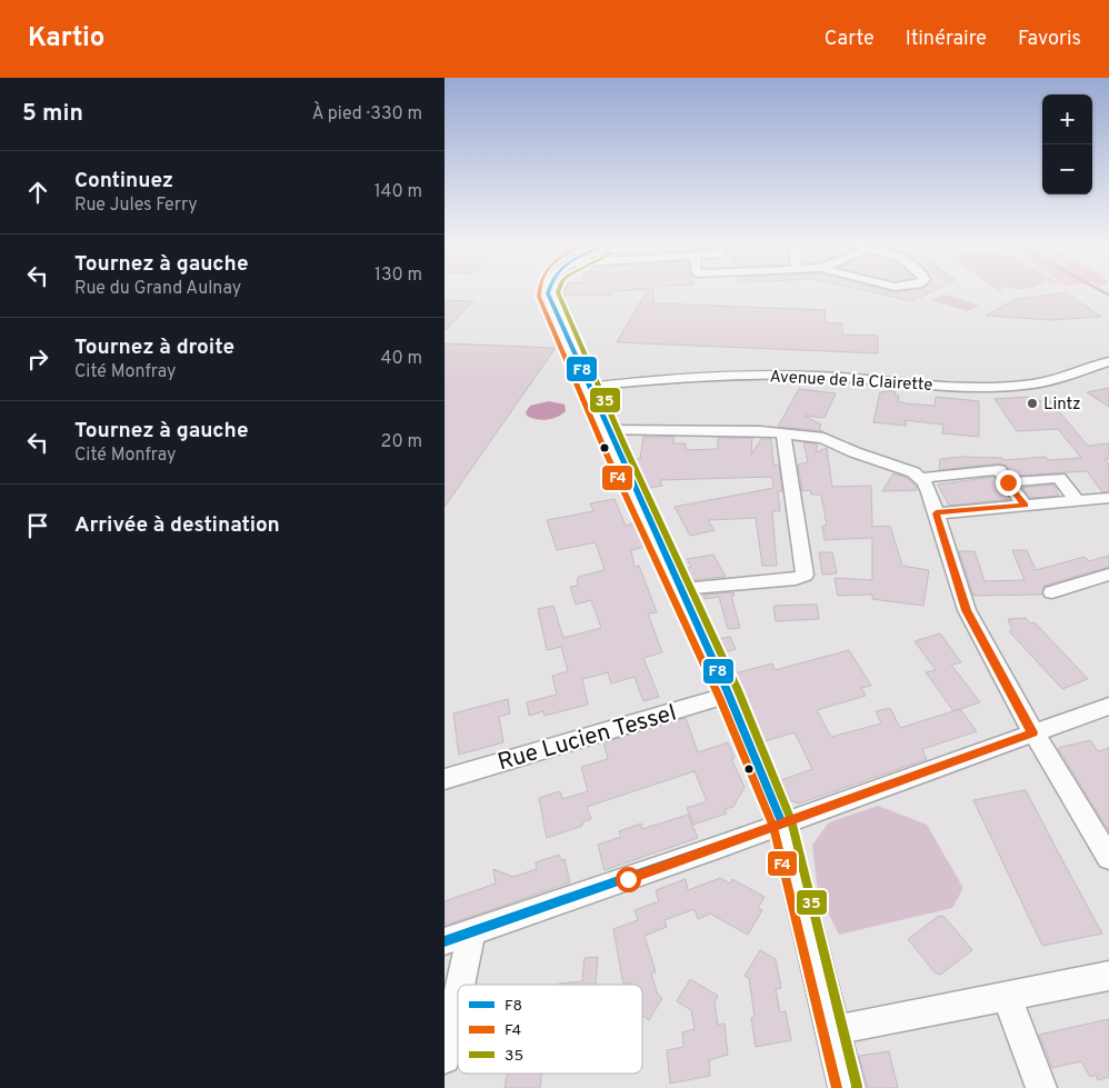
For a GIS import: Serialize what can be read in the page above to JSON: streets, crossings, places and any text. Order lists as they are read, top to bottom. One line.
{"streets":{"street":["Avenue de la Clairette","Rue Lucien Tessel"]},"places":["Lintz"],"lines":["transit line F8","transit line F4","transit line 35"],"legend":["F8","F4","35"],"page":{"header":"Kartio","nav":["Carte","Itinéraire","Favoris"],"heading":["5 min","À pied · 330 m"],"map_buttons":["+","−"],"list":[["Continuez","Rue Jules Ferry","140 m"],["Tournez à gauche","Rue du Grand Aulnay","130 m"],["Tournez à droite","Cité Monfray","40 m"],["Tournez à gauche","Cité Monfray","20 m"],"Arrivée à destination"]}}
